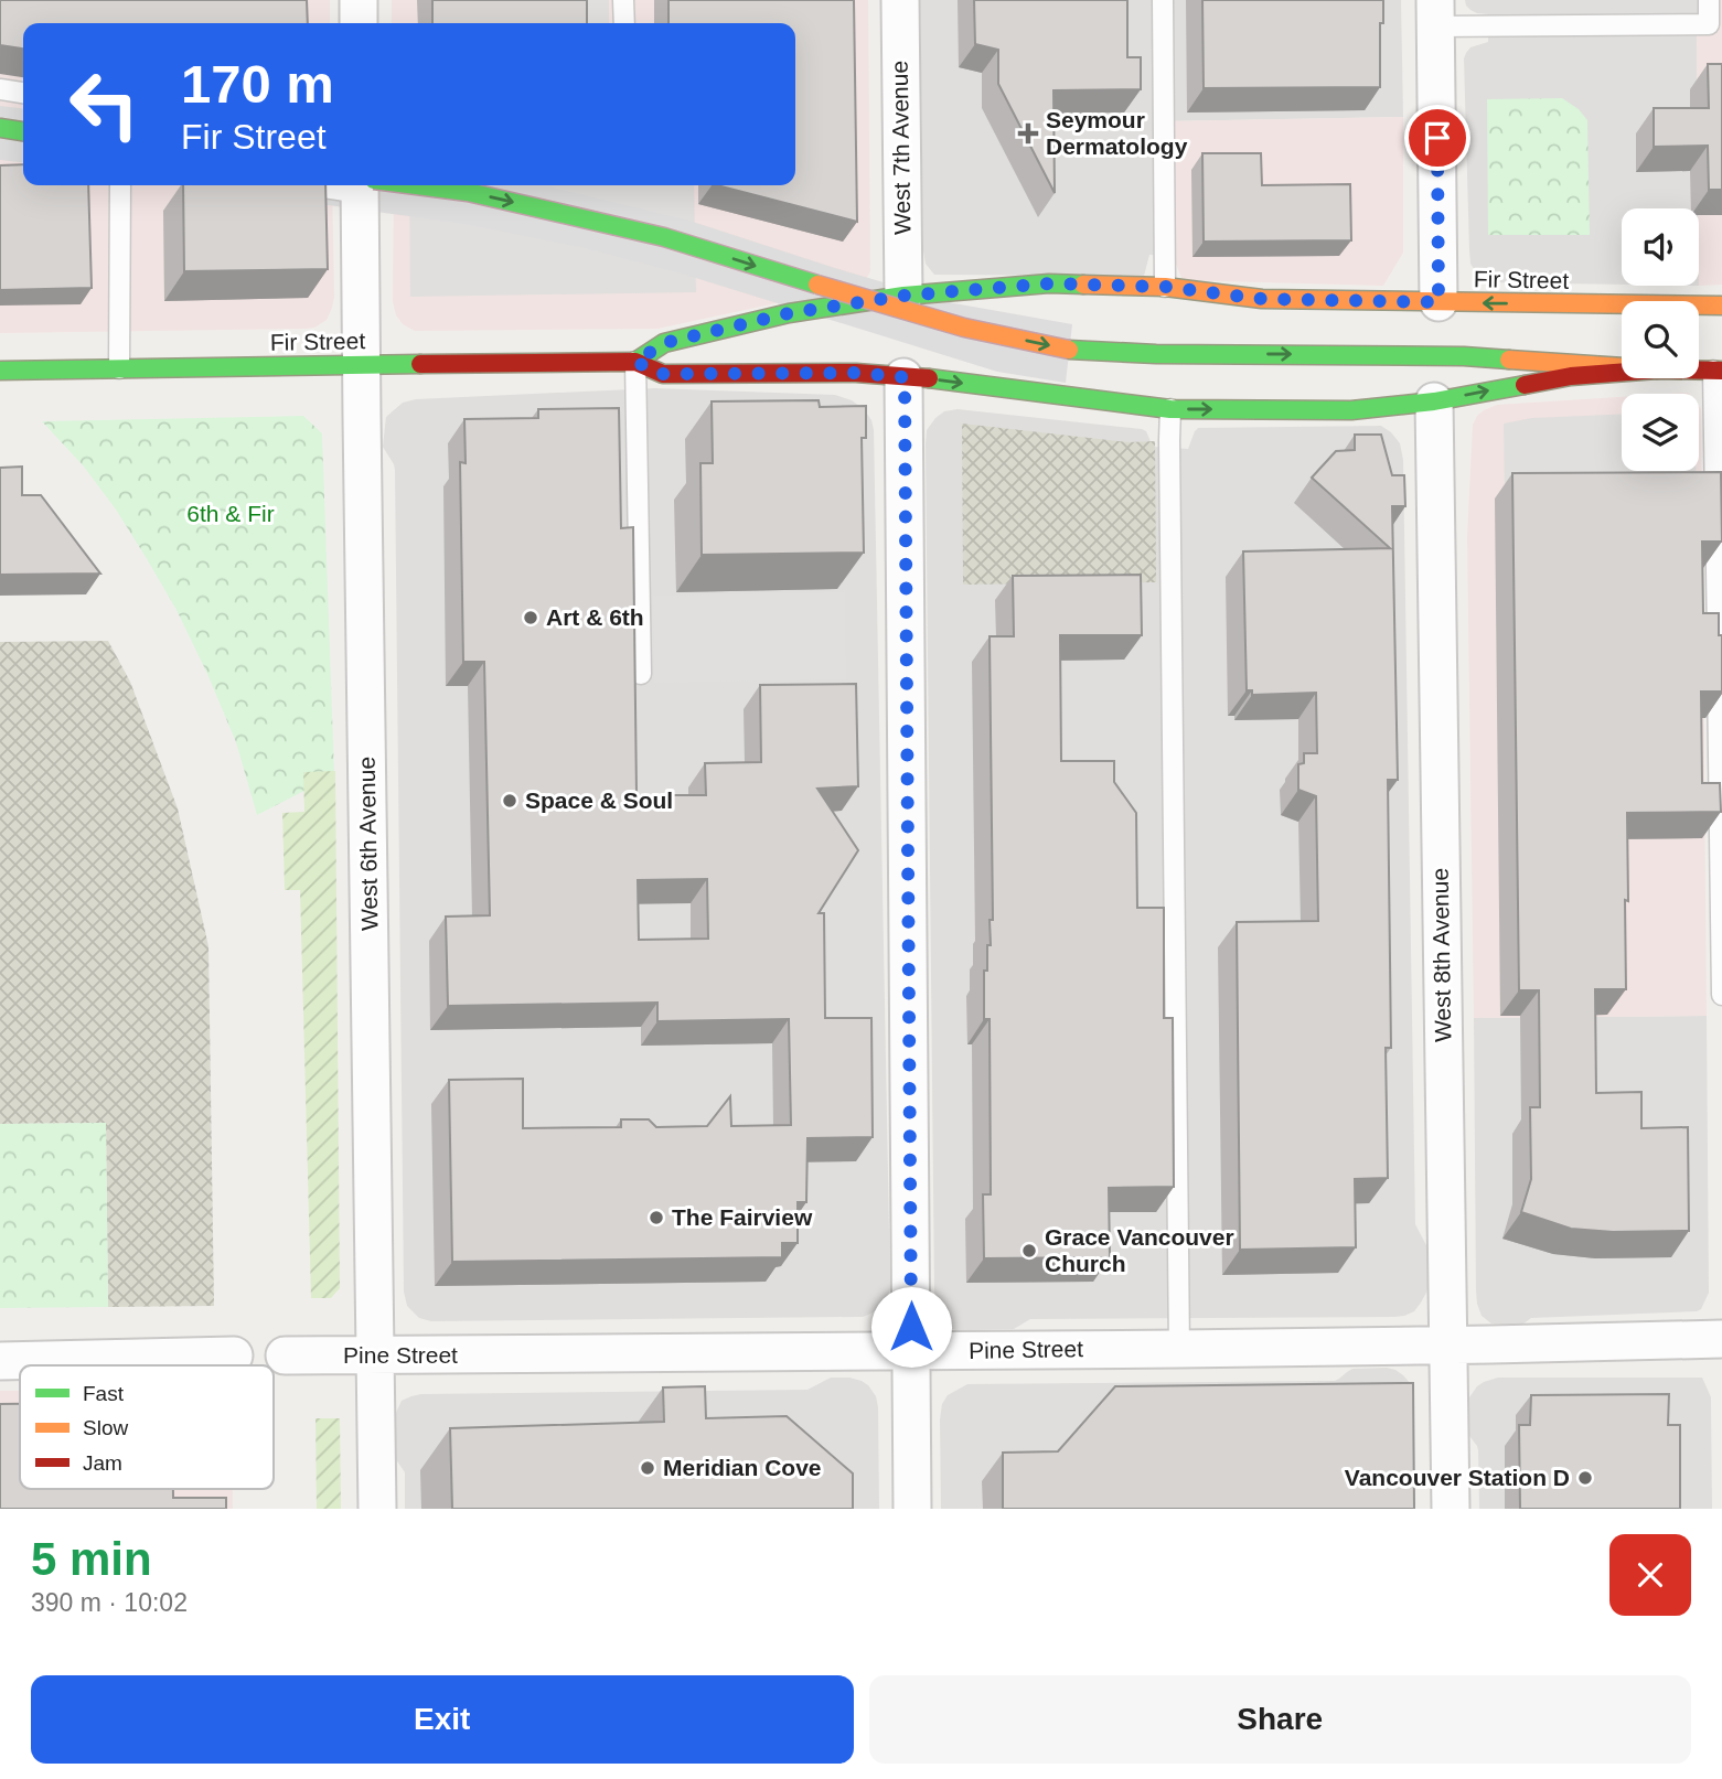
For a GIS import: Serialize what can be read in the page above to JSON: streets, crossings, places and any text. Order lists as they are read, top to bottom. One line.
{"streets":{"main road":["Fir Street"],"street":["West 7th Avenue","West 6th Avenue","West 8th Avenue","Pine Street"]},"crossings":[["West 7th Avenue","Fir Street"],["Fir Street","West 6th Avenue"],["Fir Street","West 8th Avenue"],["West 6th Avenue","Pine Street"],["West 8th Avenue","Pine Street"]],"parks":["6th & Fir"],"places":{"health":["Seymour Dermatology"],"other":["Art & 6th","Space & Soul","The Fairview","Grace Vancouver Church","Meridian Cove","Vancouver Station D"]},"legend":["Fast","Slow","Jam"],"page":{"turn":["170 m","Fir Street"],"heading":["5 min","390 m · 10:02"],"buttons":["Exit","Share"]}}
